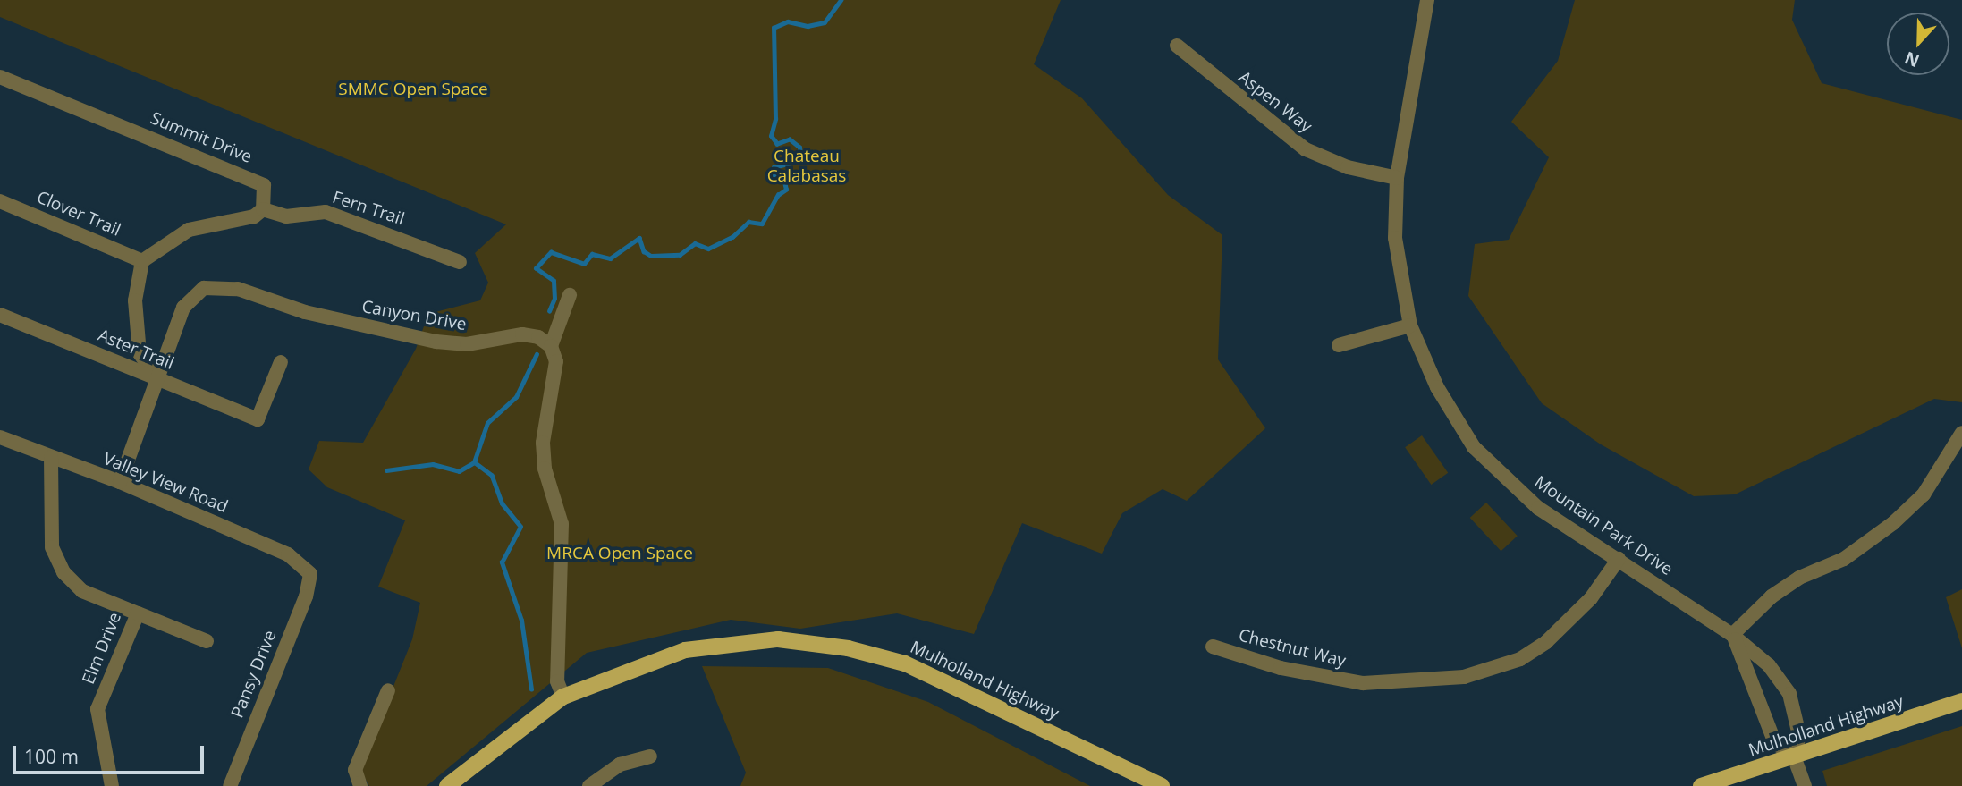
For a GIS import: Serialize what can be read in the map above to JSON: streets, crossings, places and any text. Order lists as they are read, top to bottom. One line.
{"streets":{"main road":["Mulholland Highway"],"street":["Aspen Way","Summit Drive","Fern Trail","Clover Trail","Canyon Drive","Aster Trail","Valley View Road","Mountain Park Drive","Elm Drive","Chestnut Way","Pansy Drive"]},"crossings":[["Aspen Way","Mountain Park Drive"],["Summit Drive","Fern Trail"],["Canyon Drive","Aster Trail"],["Canyon Drive","Valley View Road"],["Valley View Road","Elm Drive"],["Valley View Road","Pansy Drive"],["Mountain Park Drive","Chestnut Way"],["Mountain Park Drive","Mulholland Highway"]],"parks":["SMMC Open Space","Chateau Calabasas","MRCA Open Space"],"scale_bar":"100 m","north":"bottom"}
